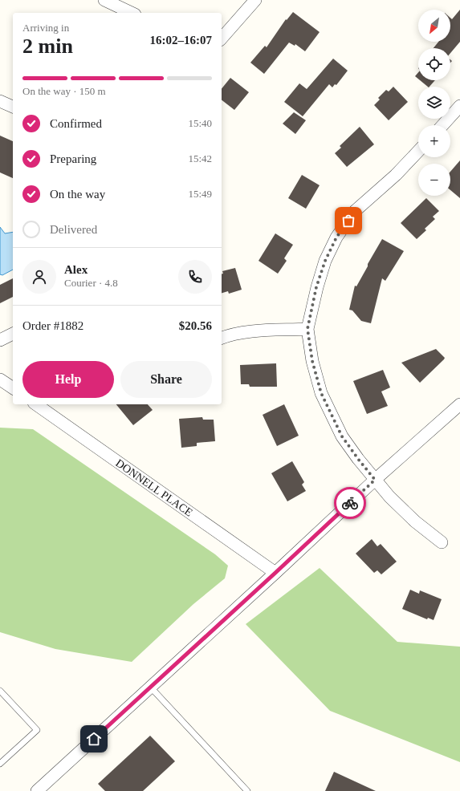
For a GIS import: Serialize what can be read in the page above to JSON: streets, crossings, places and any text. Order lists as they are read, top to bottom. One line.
{"streets":{"street":["DONNELL PLACE"]},"north":"bottom left","page":{"map_buttons":["+","−"],"heading":["2 min","Arriving in","16:02–16:07"],"panel":["Alex","Courier · 4.8","Order #1882","$20.56"],"bar":"On the way · 150 m","list":[["Confirmed","15:40"],["Preparing","15:42"],["On the way","15:49"],"Delivered"],"buttons":["Help","Share"]}}
